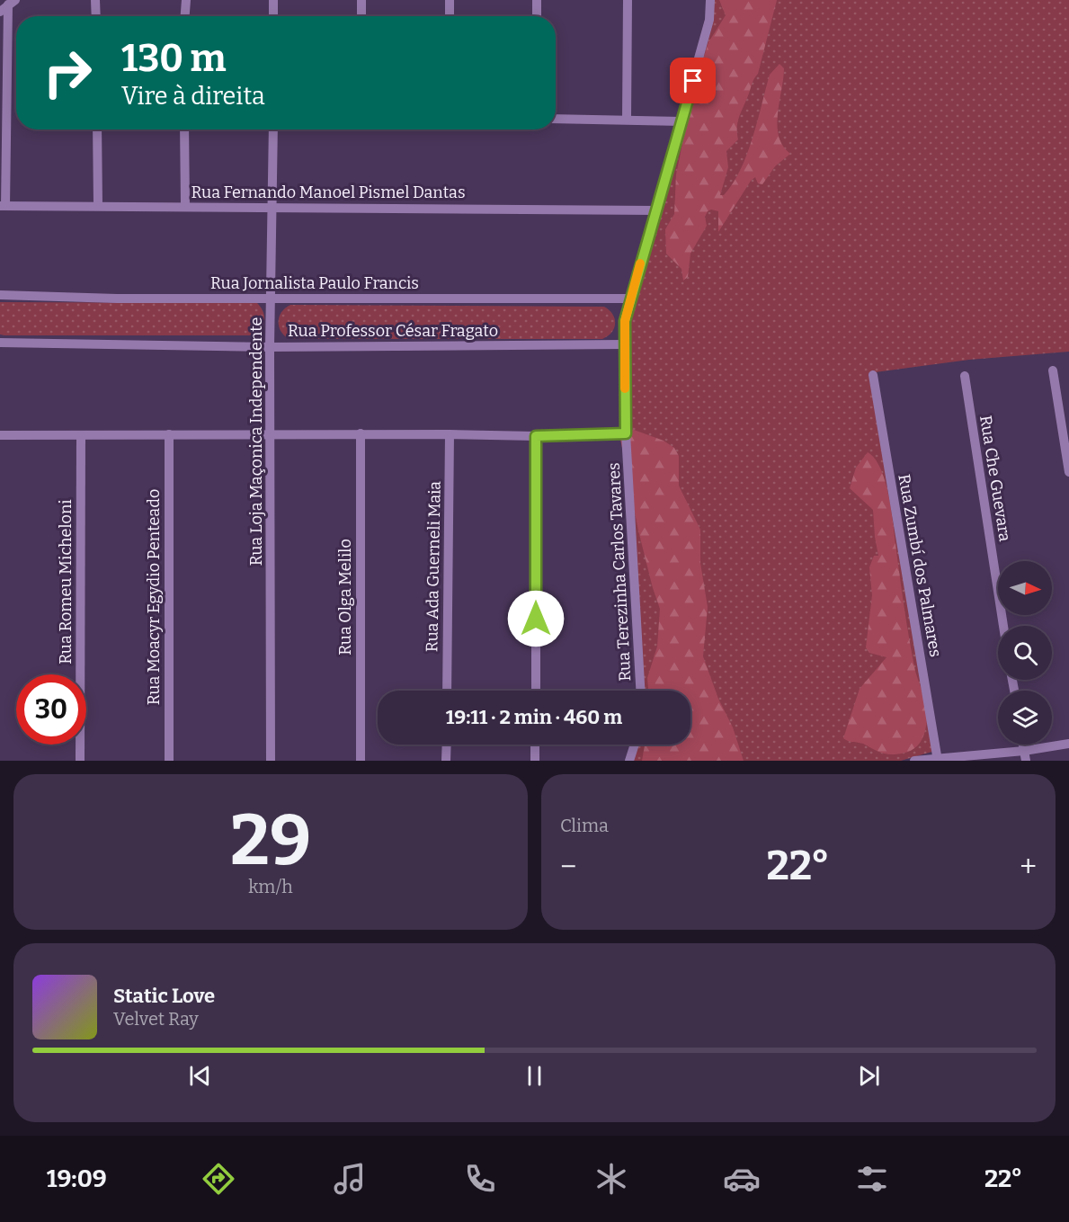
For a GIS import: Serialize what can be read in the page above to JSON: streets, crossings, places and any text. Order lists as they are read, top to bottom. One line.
{"streets":{"street":["Rua Fernando Manoel Pismel Dantas","Rua Jornalista Paulo Francis","Rua Professor César Fragato","Rua Loja Maçonica Independente","Rua Che Guevara","Rua Zumbí dos Palmares","Rua Ada Guerneli Maia","Rua Terezinha Carlos Tavares","Rua Romeu Micheloni","Rua Moacyr Egydio Penteado","Rua Olga Melilo"]},"crossings":[["Rua Fernando Manoel Pismel Dantas","Rua Loja Maçonica Independente"],["Rua Fernando Manoel Pismel Dantas","Rua Terezinha Carlos Tavares"],["Rua Jornalista Paulo Francis","Rua Loja Maçonica Independente"],["Rua Jornalista Paulo Francis","Rua Terezinha Carlos Tavares"],["Rua Professor César Fragato","Rua Loja Maçonica Independente"],["Rua Professor César Fragato","Rua Terezinha Carlos Tavares"]],"north":"right","page":{"turn":["130 m","Vire à direita"],"limit":"30","trip":"19:11 · 2 min · 460 m","tile":[["29","km/h"],"Clima"],"heat":["−","22°","+"],"song":["Static Love","Velvet Ray"],"tabs":["19:09","22°"]}}
